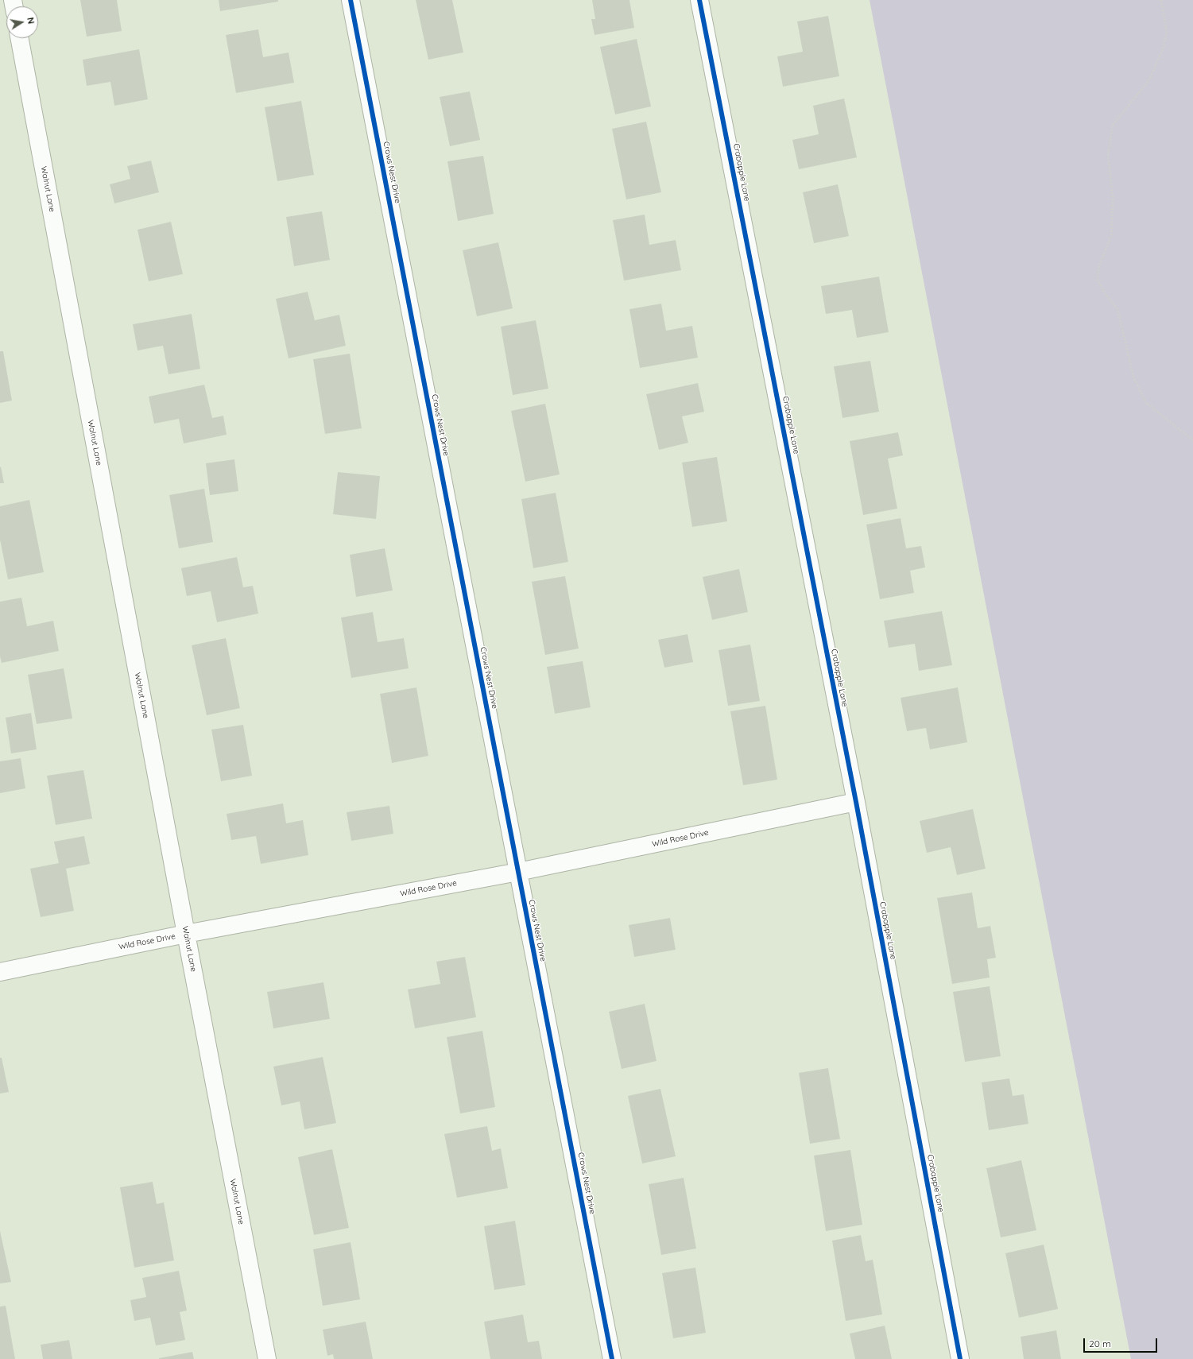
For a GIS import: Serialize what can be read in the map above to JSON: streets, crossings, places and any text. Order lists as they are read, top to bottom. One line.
{"streets":{"street":["Crows Nest Drive","Crabapple Lane","Walnut Lane","Wild Rose Drive"]},"crossings":[["Crows Nest Drive","Wild Rose Drive"],["Crabapple Lane","Wild Rose Drive"],["Walnut Lane","Wild Rose Drive"]],"scale_bar":"20 m","north":"right"}
